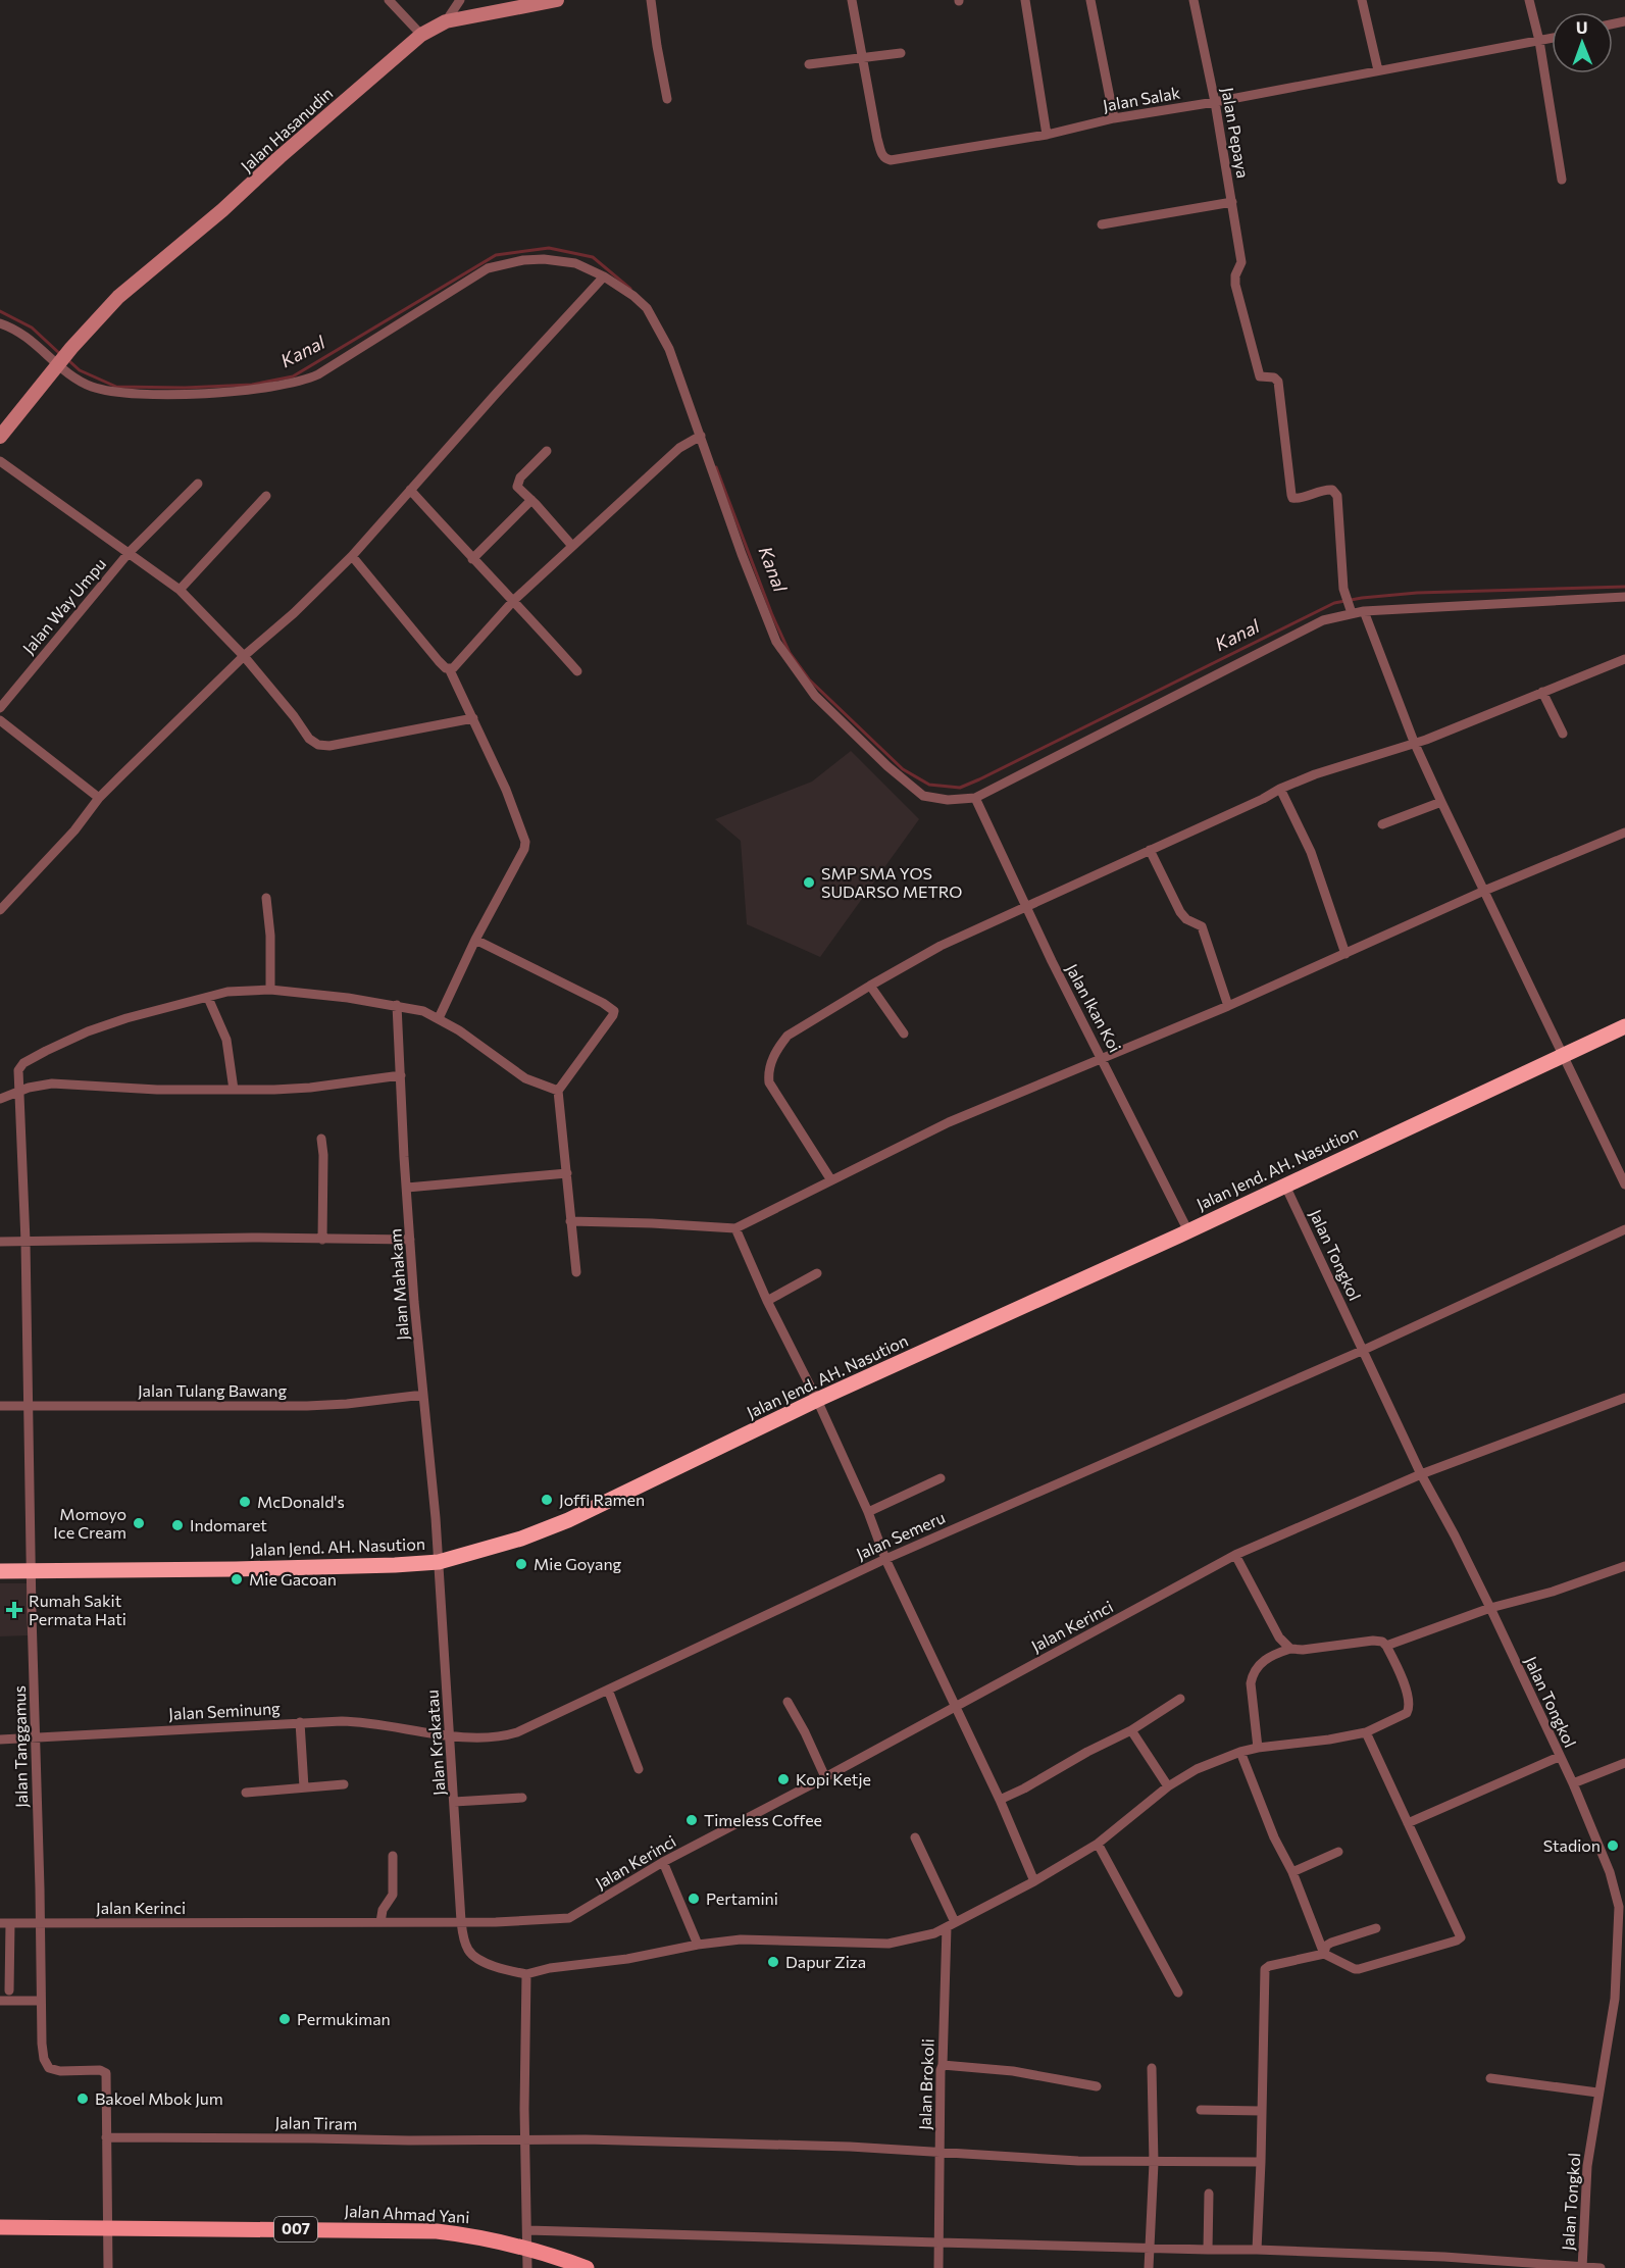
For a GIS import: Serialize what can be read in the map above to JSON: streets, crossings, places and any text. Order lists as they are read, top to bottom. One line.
{"streets":{"highway":["Jalan Jend. AH. Nasution"],"main road":["Jalan Hasanudin","Jalan Ahmad Yani","007"],"street":["Jalan Salak","Jalan Pepaya","Jalan Way Umpu","Jalan Ikan Koi","Jalan Tongkol","Jalan Mahakam","Jalan Tulang Bawang","Jalan Semeru","Jalan Kerinci","Jalan Seminung","Jalan Krakatau","Jalan Tanggamus","Jalan Brokoli","Jalan Tiram"]},"crossings":[["Jalan Salak","Jalan Pepaya"],["Jalan Ikan Koi","Jalan Jend. AH. Nasution"],["Jalan Jend. AH. Nasution","Jalan Tongkol"],["Jalan Jend. AH. Nasution","Jalan Mahakam"],["Jalan Jend. AH. Nasution","Jalan Krakatau"],["Jalan Jend. AH. Nasution","Jalan Tanggamus"],["Jalan Tongkol","Jalan Semeru"],["Jalan Tongkol","Jalan Kerinci"],["Jalan Mahakam","Jalan Tulang Bawang"],["Jalan Mahakam","Jalan Krakatau"],["Jalan Tulang Bawang","Jalan Tanggamus"],["Jalan Semeru","Jalan Seminung"],["Jalan Semeru","Jalan Krakatau"],["Jalan Kerinci","Jalan Krakatau"],["Jalan Kerinci","Jalan Tanggamus"],["Jalan Seminung","Jalan Krakatau"],["Jalan Seminung","Jalan Tanggamus"],["Jalan Tanggamus","Jalan Tiram"],["Jalan Brokoli","Jalan Tiram"]],"water":["Kanal"],"places":{"other":["SMP SMA YOS SUDARSO METRO","Joffi Ramen","McDonald's","Momoyo Ice Cream","Indomaret","Mie Goyang","Mie Gacoan","Kopi Ketje","Timeless Coffee","Stadion","Pertamini","Dapur Ziza","Permukiman","Bakoel Mbok Jum"],"health":["Rumah Sakit Permata Hati"]},"north":"top"}
